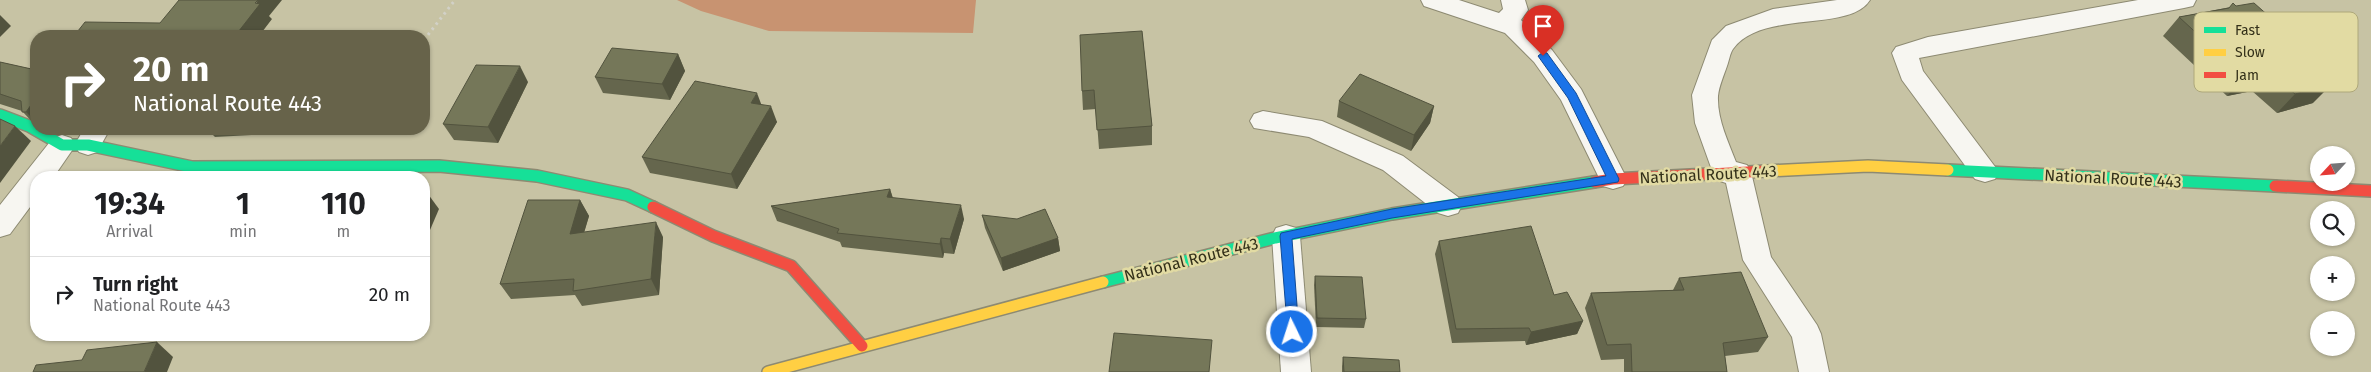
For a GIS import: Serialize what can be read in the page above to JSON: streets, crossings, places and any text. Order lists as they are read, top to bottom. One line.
{"streets":{"main road":["National Route 443"]},"legend":["Fast","Slow","Jam"],"north":"bottom left","page":{"turn":["20 m","National Route 443"],"map_buttons":["+","−"],"eta":["19:34","Arrival","1","min","110","m"],"list":[{"name":"Turn right","note":"National Route 443","value":"20 m"}]}}
